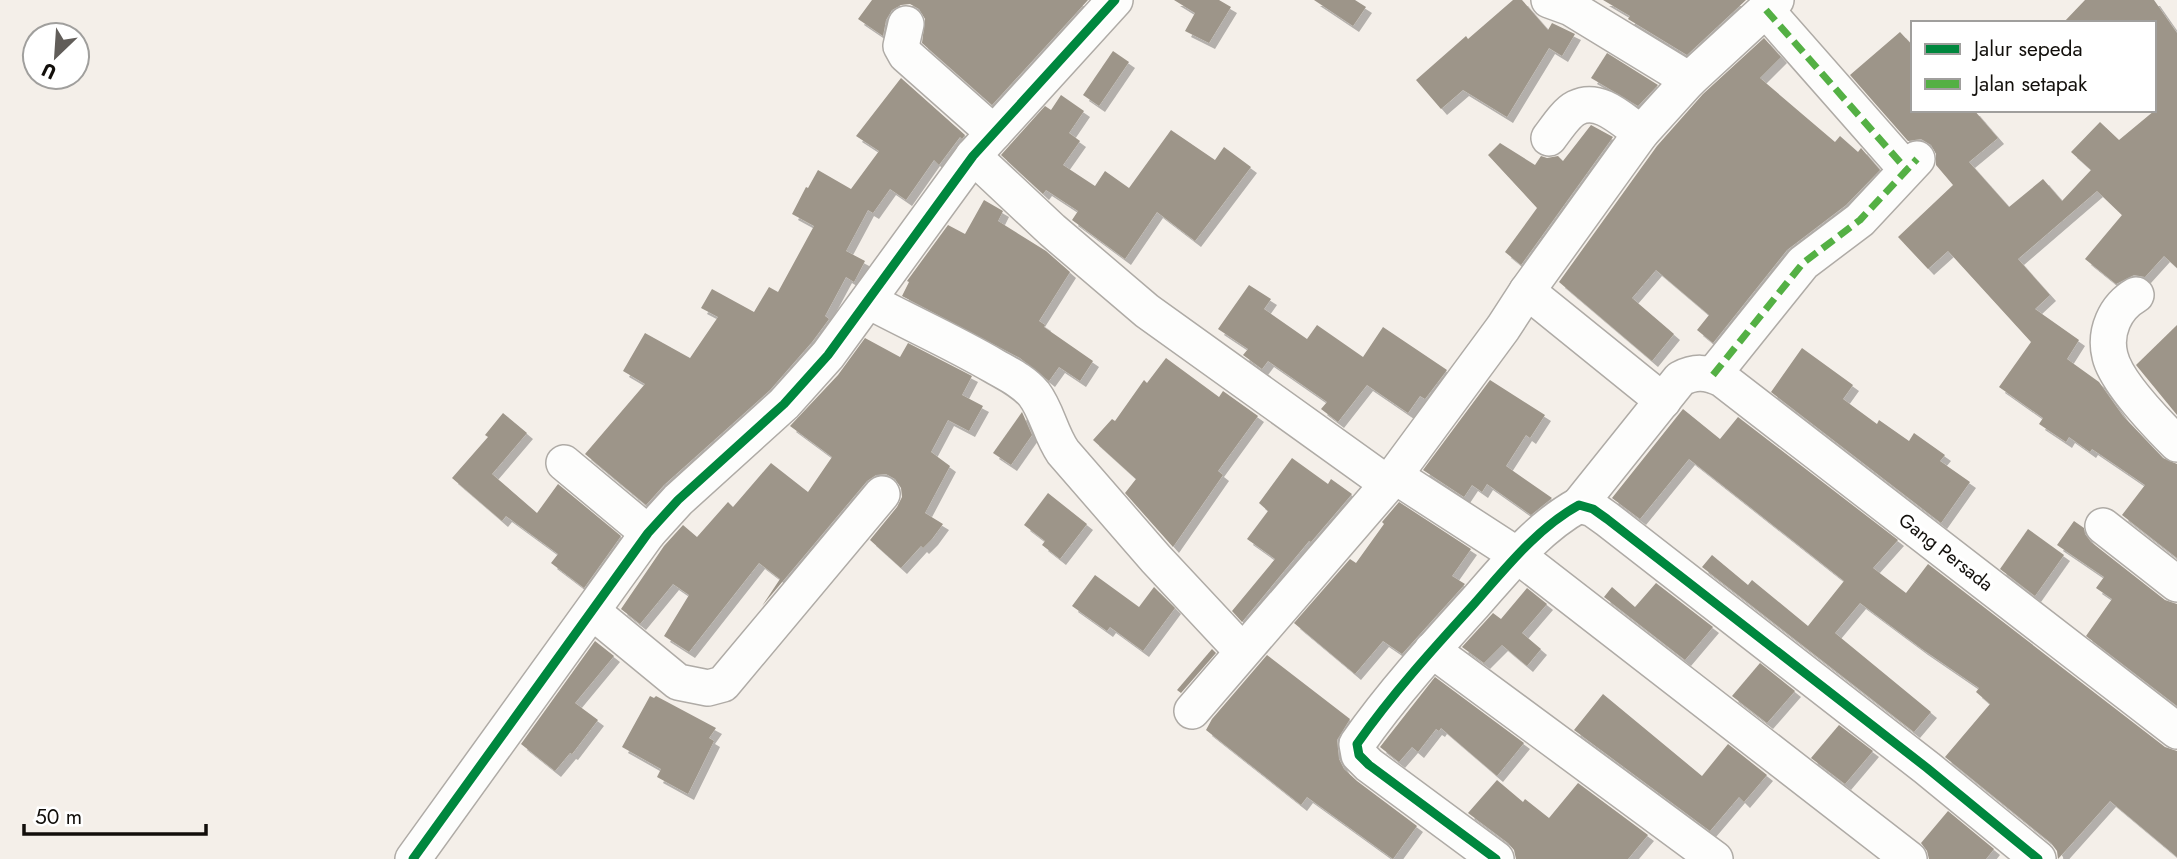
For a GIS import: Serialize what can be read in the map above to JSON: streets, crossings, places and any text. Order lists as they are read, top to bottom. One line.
{"streets":{"street":["Gang Persada"]},"legend":["Jalur sepeda","Jalan setapak"],"scale_bar":"50 m","north":"bottom left"}
